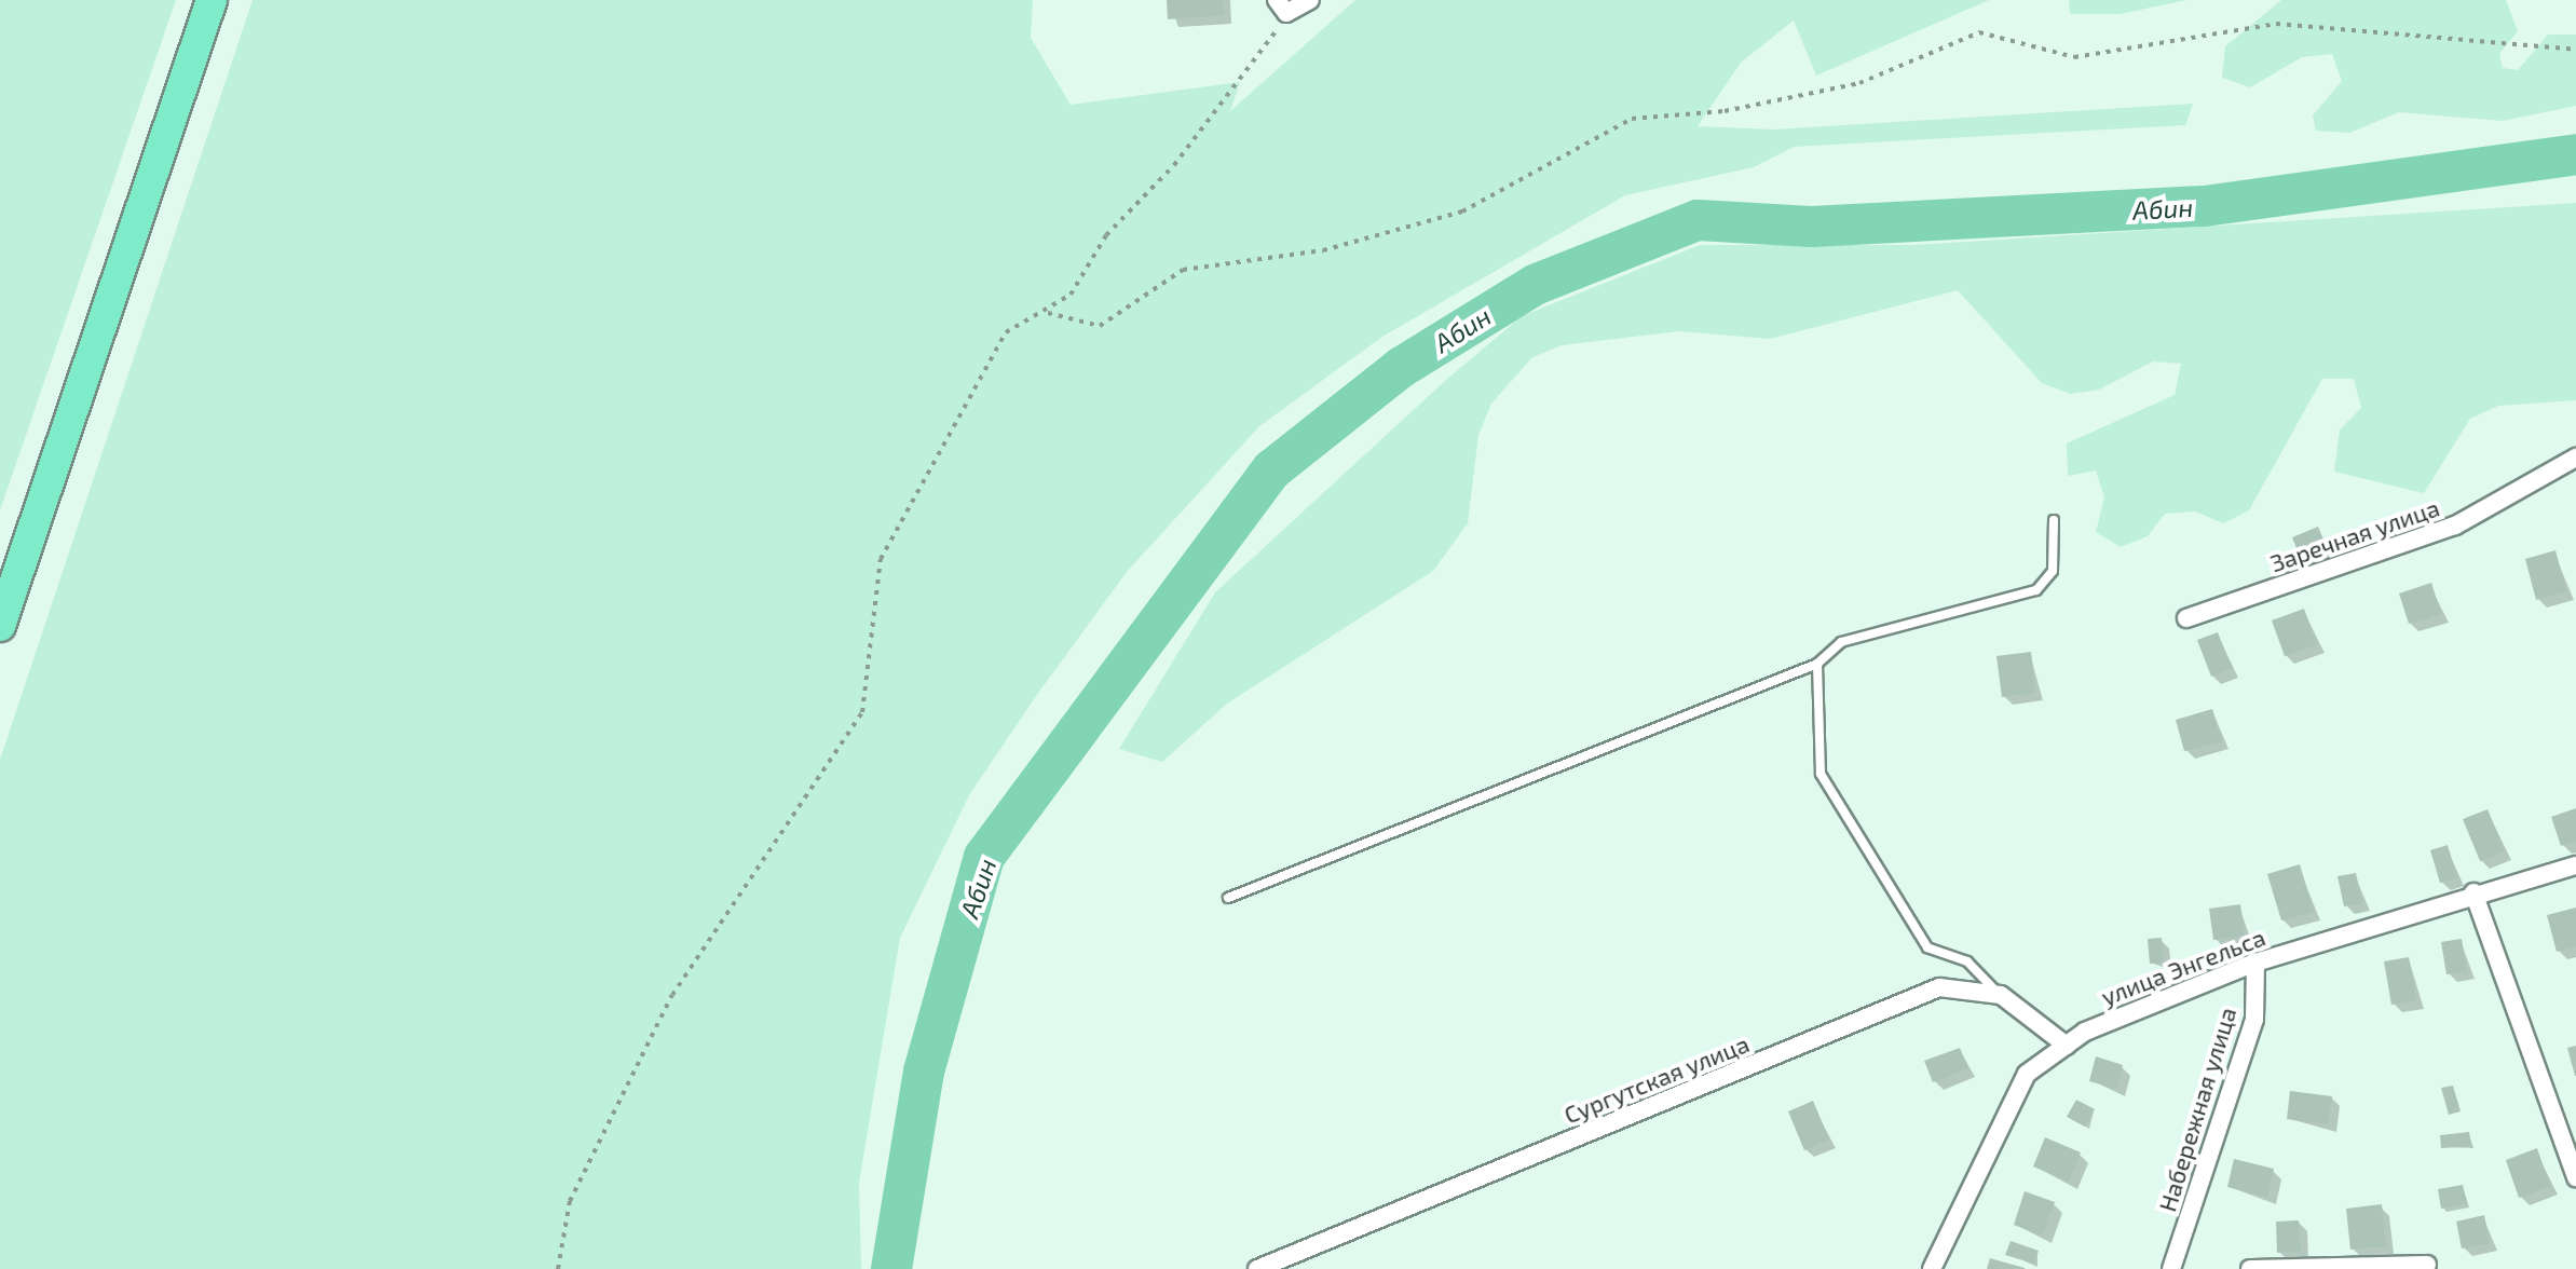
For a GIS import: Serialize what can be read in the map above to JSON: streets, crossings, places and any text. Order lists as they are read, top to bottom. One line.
{"streets":{"street":["Заречная улица","улица Энгельса","Сургутская улица","Набережная улица"]},"crossings":[["улица Энгельса","Набережная улица"]],"water":["Абин"]}
